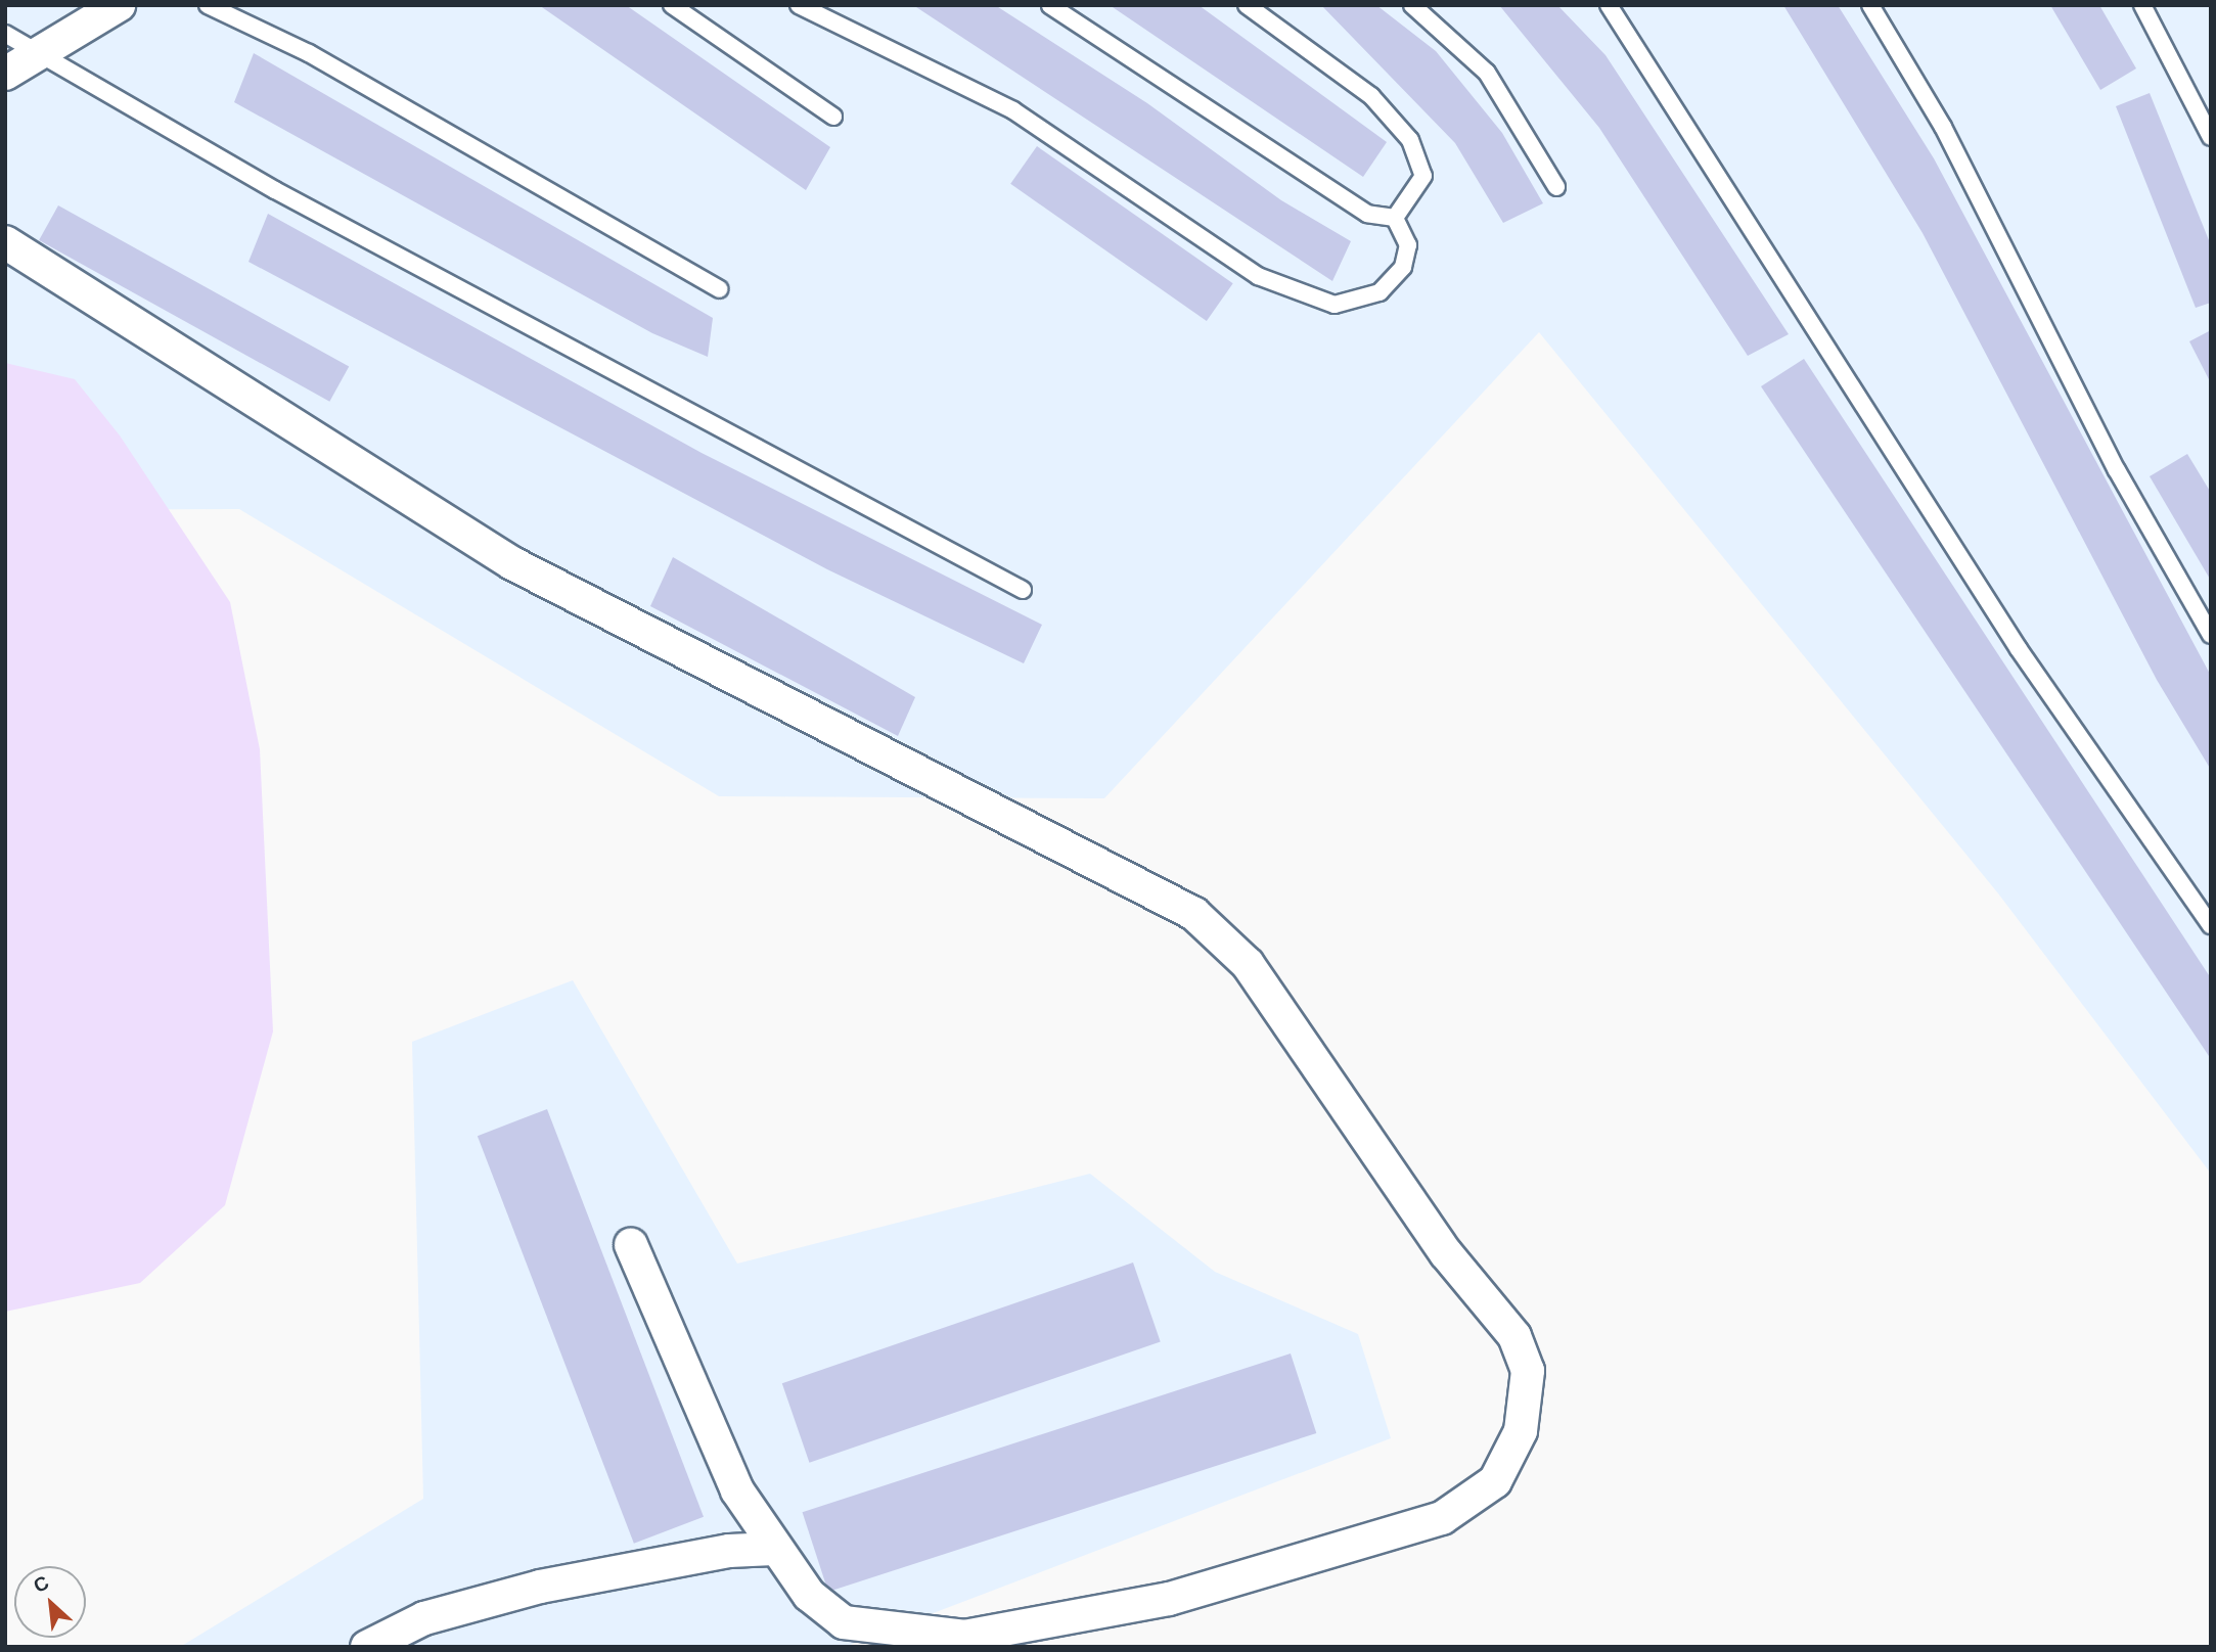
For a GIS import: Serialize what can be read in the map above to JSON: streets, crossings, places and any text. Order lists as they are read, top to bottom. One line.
{"north":"top left"}
